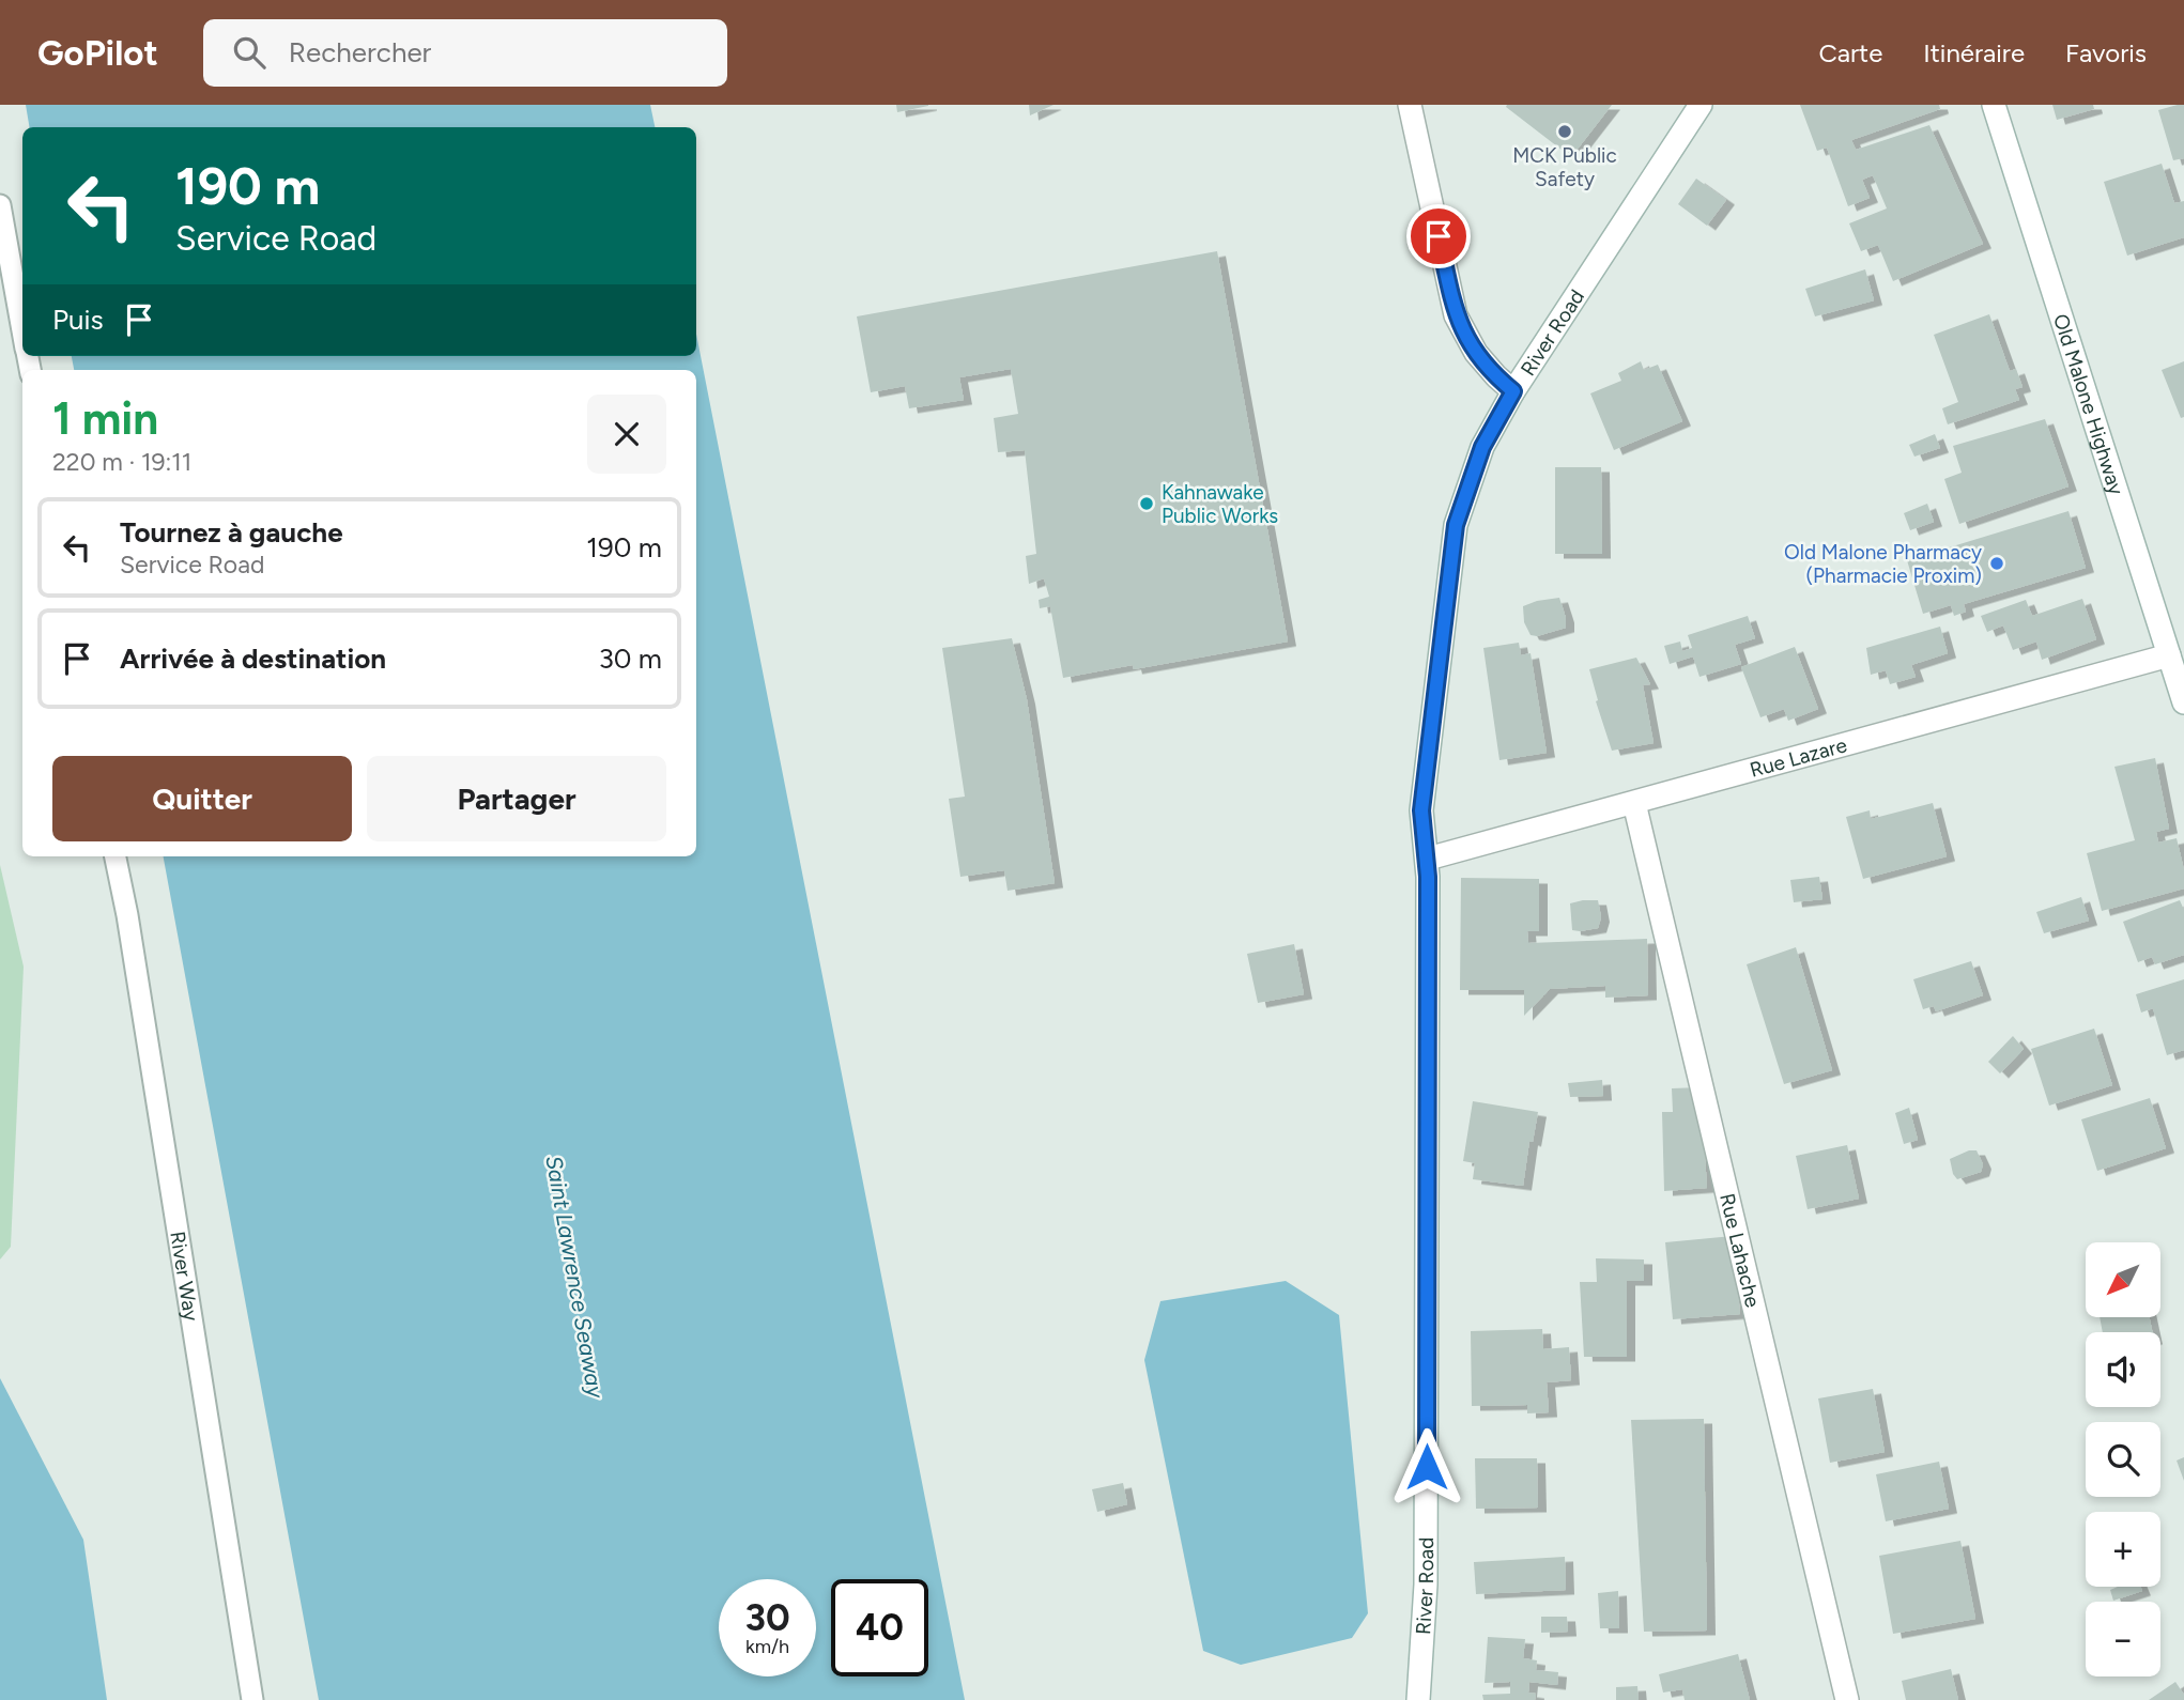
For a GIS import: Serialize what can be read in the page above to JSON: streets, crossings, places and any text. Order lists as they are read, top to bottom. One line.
{"streets":{"street":["River Road","Old Malone Highway","Rue Lazare","Rue Lahache"],"lane":["River Way"]},"crossings":[["River Road","Rue Lazare"],["Old Malone Highway","Rue Lazare"],["Rue Lazare","Rue Lahache"]],"water":["Saint Lawrence Seaway"],"places":["MCK Public Safety","Kahnawake Public Works","Old Malone Pharmacy (Pharmacie Proxim)"],"north":"bottom left","page":{"header":"GoPilot","search":"Rechercher","nav":["Carte","Itinéraire","Favoris"],"turn":["190 m","Service Road"],"then":"Puis","heading":["1 min","220 m · 19:11"],"list":[{"name":"Tournez à gauche","note":"Service Road","value":"190 m"},{"name":"Arrivée à destination","value":"30 m"}],"buttons":["Quitter","Partager"],"map_buttons":["+","−"],"speed":"30 km/h","limit":"40"}}
